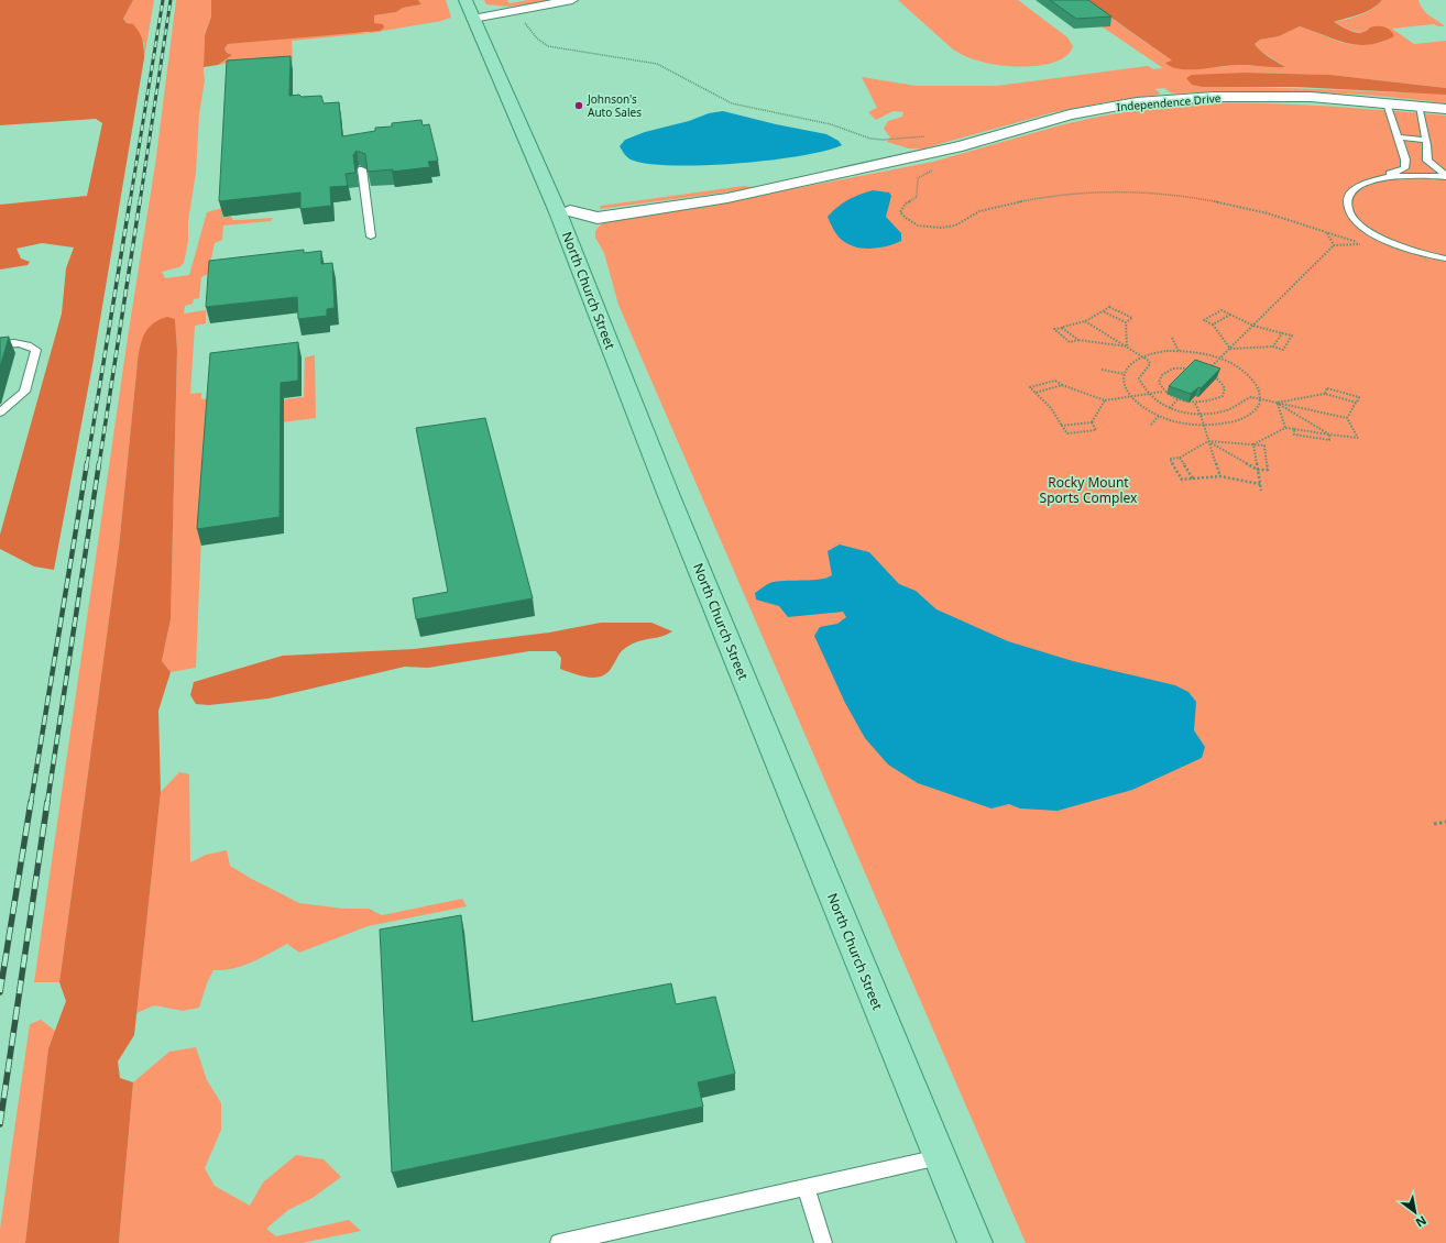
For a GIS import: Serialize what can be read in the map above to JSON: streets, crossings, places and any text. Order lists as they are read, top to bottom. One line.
{"streets":{"main road":["North Church Street"],"street":["Independence Drive"]},"parks":["Rocky Mount Sports Complex"],"places":["Johnson's Auto Sales"],"north":"bottom right"}
